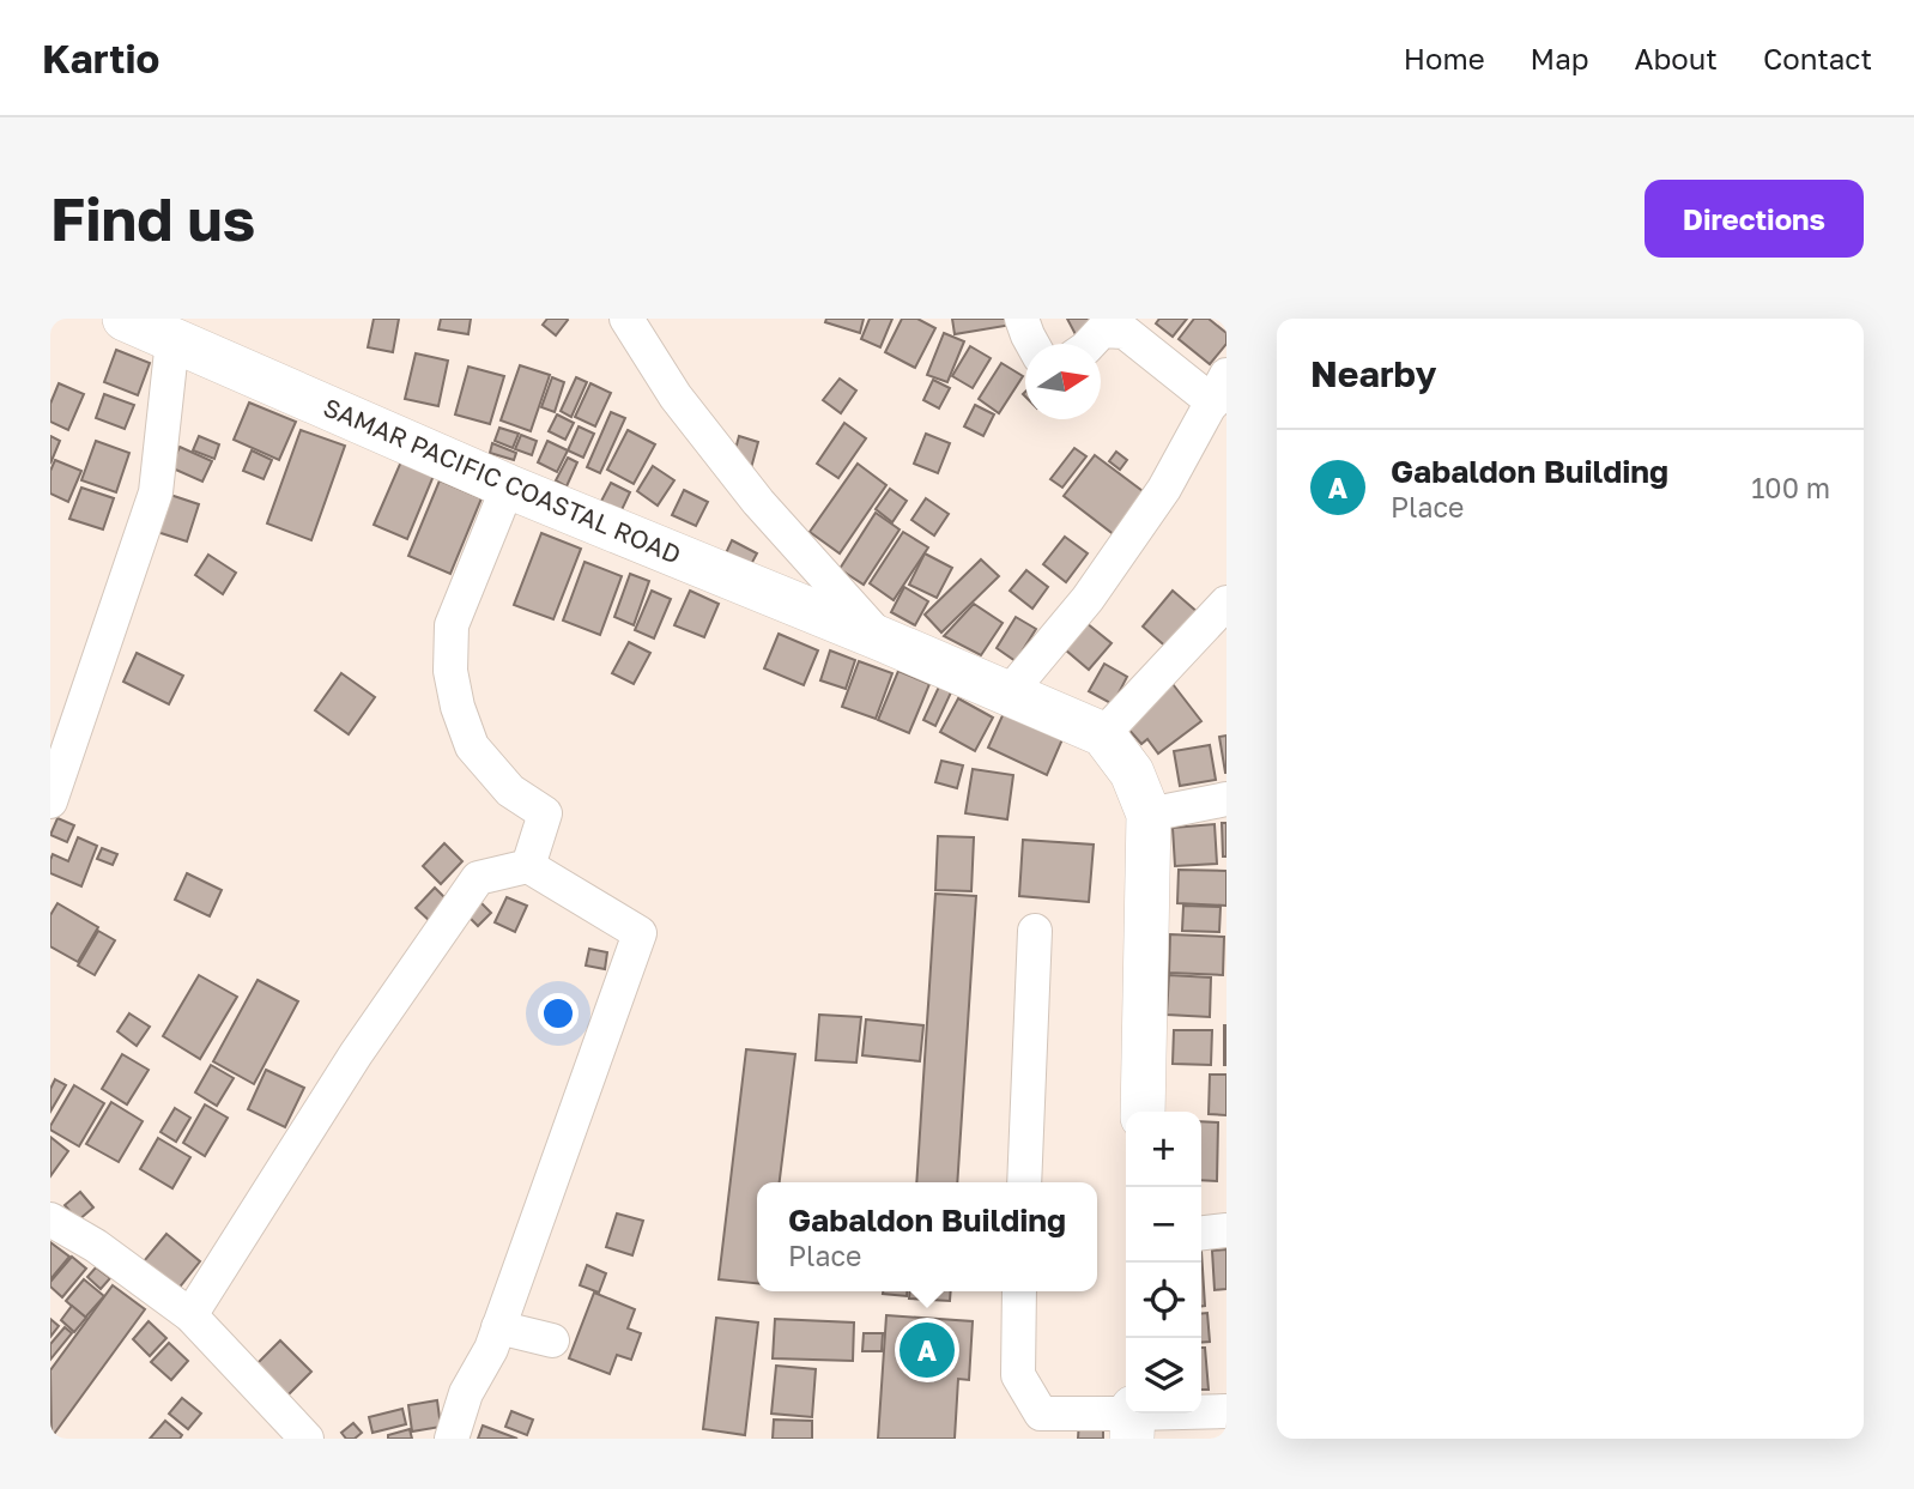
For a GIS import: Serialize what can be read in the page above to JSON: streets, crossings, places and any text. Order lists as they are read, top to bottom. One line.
{"streets":{"main road":["SAMAR PACIFIC COASTAL ROAD"]},"north":"right","page":{"header":"Kartio","nav":["Home","Map","About","Contact"],"buttons":"Directions","title":"Find us","heading":"Nearby","list":[{"mark":"A","name":"Gabaldon Building","note":"Place","value":"100 m"}],"map_buttons":["+","−"],"popup":["Gabaldon Building","Place"],"pins":"A"}}
